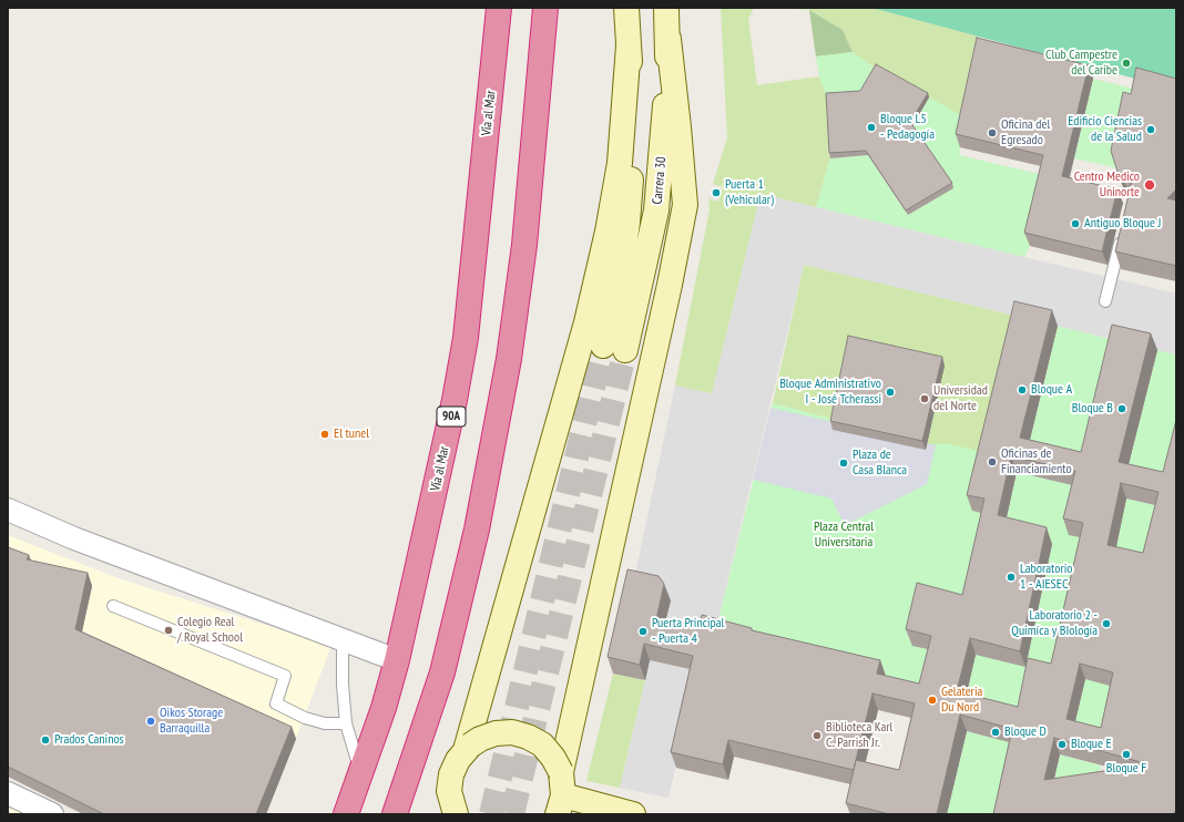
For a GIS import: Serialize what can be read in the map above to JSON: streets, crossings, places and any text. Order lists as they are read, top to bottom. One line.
{"streets":{"highway":["Vía al Mar","90A"],"main road":["Carrera 30"]},"parks":["Plaza Central Universitaria"],"places":["Club Campestre del Caribe","Bloque L5 - Pedagogía","Edificio Ciencias de la Salud","Oficina del Egresado","Centro Medico Uninorte","Puerta 1 (Vehicular)","Antiguo Bloque J","Bloque A","Bloque Administrativo I - José Tcherassi","Universidad del Norte","Bloque B","El tunel","Oficinas de Financiamiento","Plaza de Casa Blanca","Laboratorio 1 - AIESEC","Laboratorio 2 - Quimíca y BIología","Colegio Real / Royal School","Puerta Principal - Puerta 4","Gelateria Du Nord","Oikos Storage Barraquilla","Bloque D","Biblioteca Karl C. Parrish Jr.","Prados Caninos","Bloque E","Bloque F"]}
